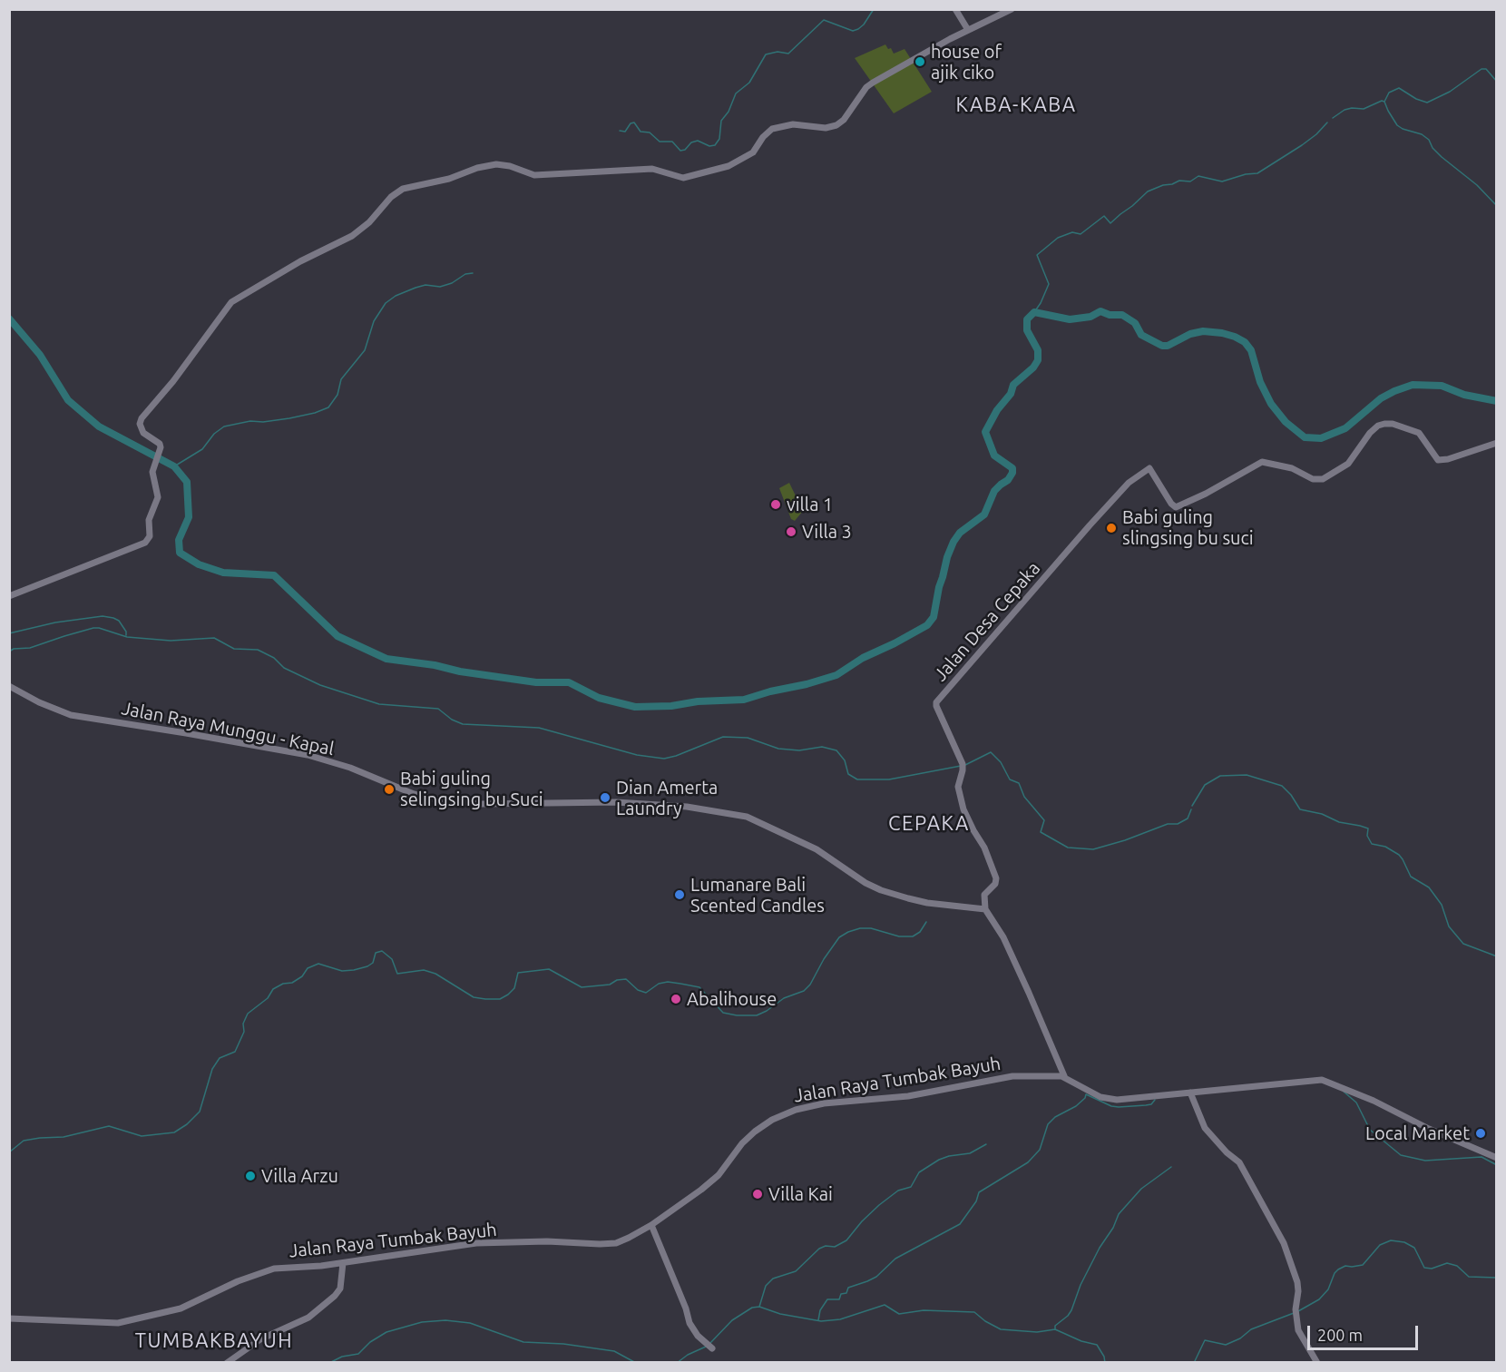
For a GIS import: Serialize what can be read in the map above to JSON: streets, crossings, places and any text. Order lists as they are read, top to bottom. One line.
{"streets":{"street":["Jalan Desa Cepaka","Jalan Raya Munggu - Kapal","Jalan Raya Tumbak Bayuh"]},"crossings":[["Jalan Desa Cepaka","Jalan Raya Munggu - Kapal"]],"districts":["KABA-KABA","CEPAKA","TUMBAKBAYUH"],"places":["house of ajik ciko","villa 1","Babi guling slingsing bu suci","Villa 3","Babi guling selingsing bu Suci","Dian Amerta Laundry","Lumanare Bali Scented Candles","Abalihouse","Local Market","Villa Arzu","Villa Kai"],"scale_bar":"200 m"}
